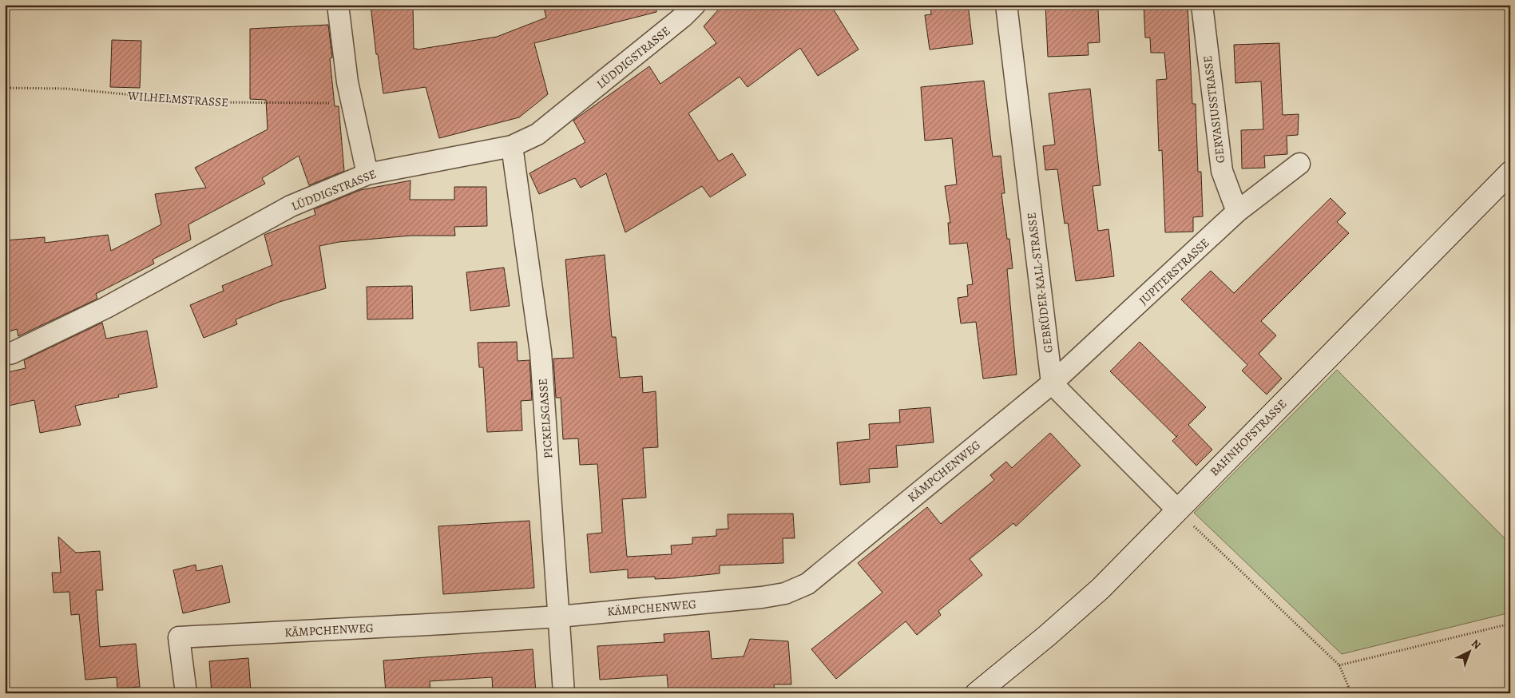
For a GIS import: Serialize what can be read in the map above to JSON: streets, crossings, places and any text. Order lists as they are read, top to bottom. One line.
{"streets":{"main road":["BAHNHOFSTRASSE"],"street":["LÜDDIGSTRASSE","GERVASIUSSTRASSE","JUPITERSTRASSE","GEBRÜDER-KALL-STRASSE","PICKELSGASSE","KÄMPCHENWEG"],"path":["WILHELMSTRASSE"]},"crossings":[["LÜDDIGSTRASSE","PICKELSGASSE"],["GERVASIUSSTRASSE","JUPITERSTRASSE"],["JUPITERSTRASSE","GEBRÜDER-KALL-STRASSE"],["JUPITERSTRASSE","KÄMPCHENWEG"],["GEBRÜDER-KALL-STRASSE","KÄMPCHENWEG"],["PICKELSGASSE","KÄMPCHENWEG"]],"north":"top right"}
